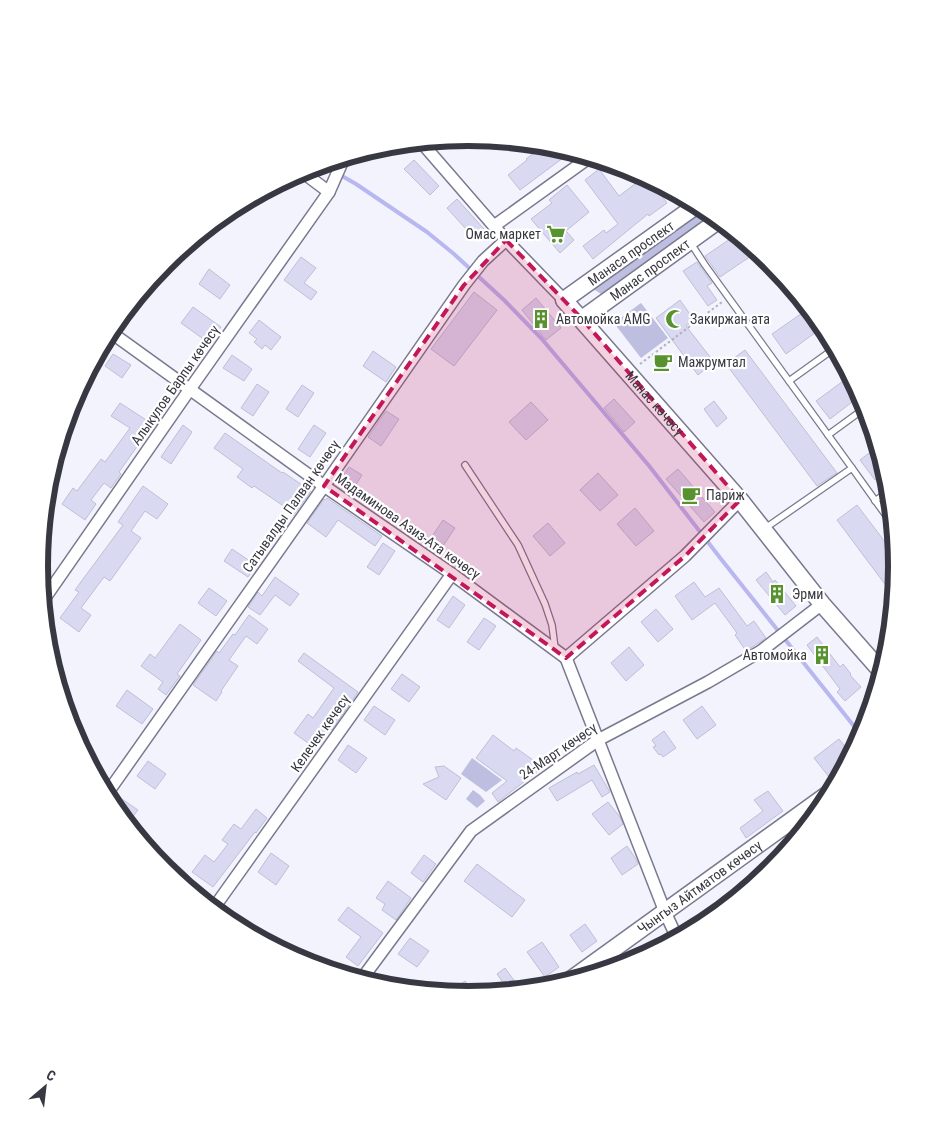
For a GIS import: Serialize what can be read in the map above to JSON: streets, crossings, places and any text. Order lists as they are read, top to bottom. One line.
{"streets":{"main road":["Манаса проспект","Манас проспект","Манас көчөсү","Чынгыз Айтматов көчөсү"],"street":["Алыкулов Барпы көчөсү","Сатывалды Палван көчөсү","Мадаминова Азиз-Ата көчөсү","Келечек көчөсү","24-Март көчөсү"]},"crossings":[["Манаса проспект","Манас көчөсү"],["Манас проспект","Манас көчөсү"],["Алыкулов Барпы көчөсү","Мадаминова Азиз-Ата көчөсү"],["Манас көчөсү","Сатывалды Палван көчөсү"],["Манас көчөсү","24-Март көчөсү"],["Сатывалды Палван көчөсү","Мадаминова Азиз-Ата көчөсү"],["Мадаминова Азиз-Ата көчөсү","Келечек көчөсү"]],"places":{"supermarket":["Омас маркет"],"building":["Автомойка AMG","Эрми","Автомойка"],"mosque":["Закиржан ата"],"cafe":["Мажрумтал","Париж"]},"north":"top right"}
